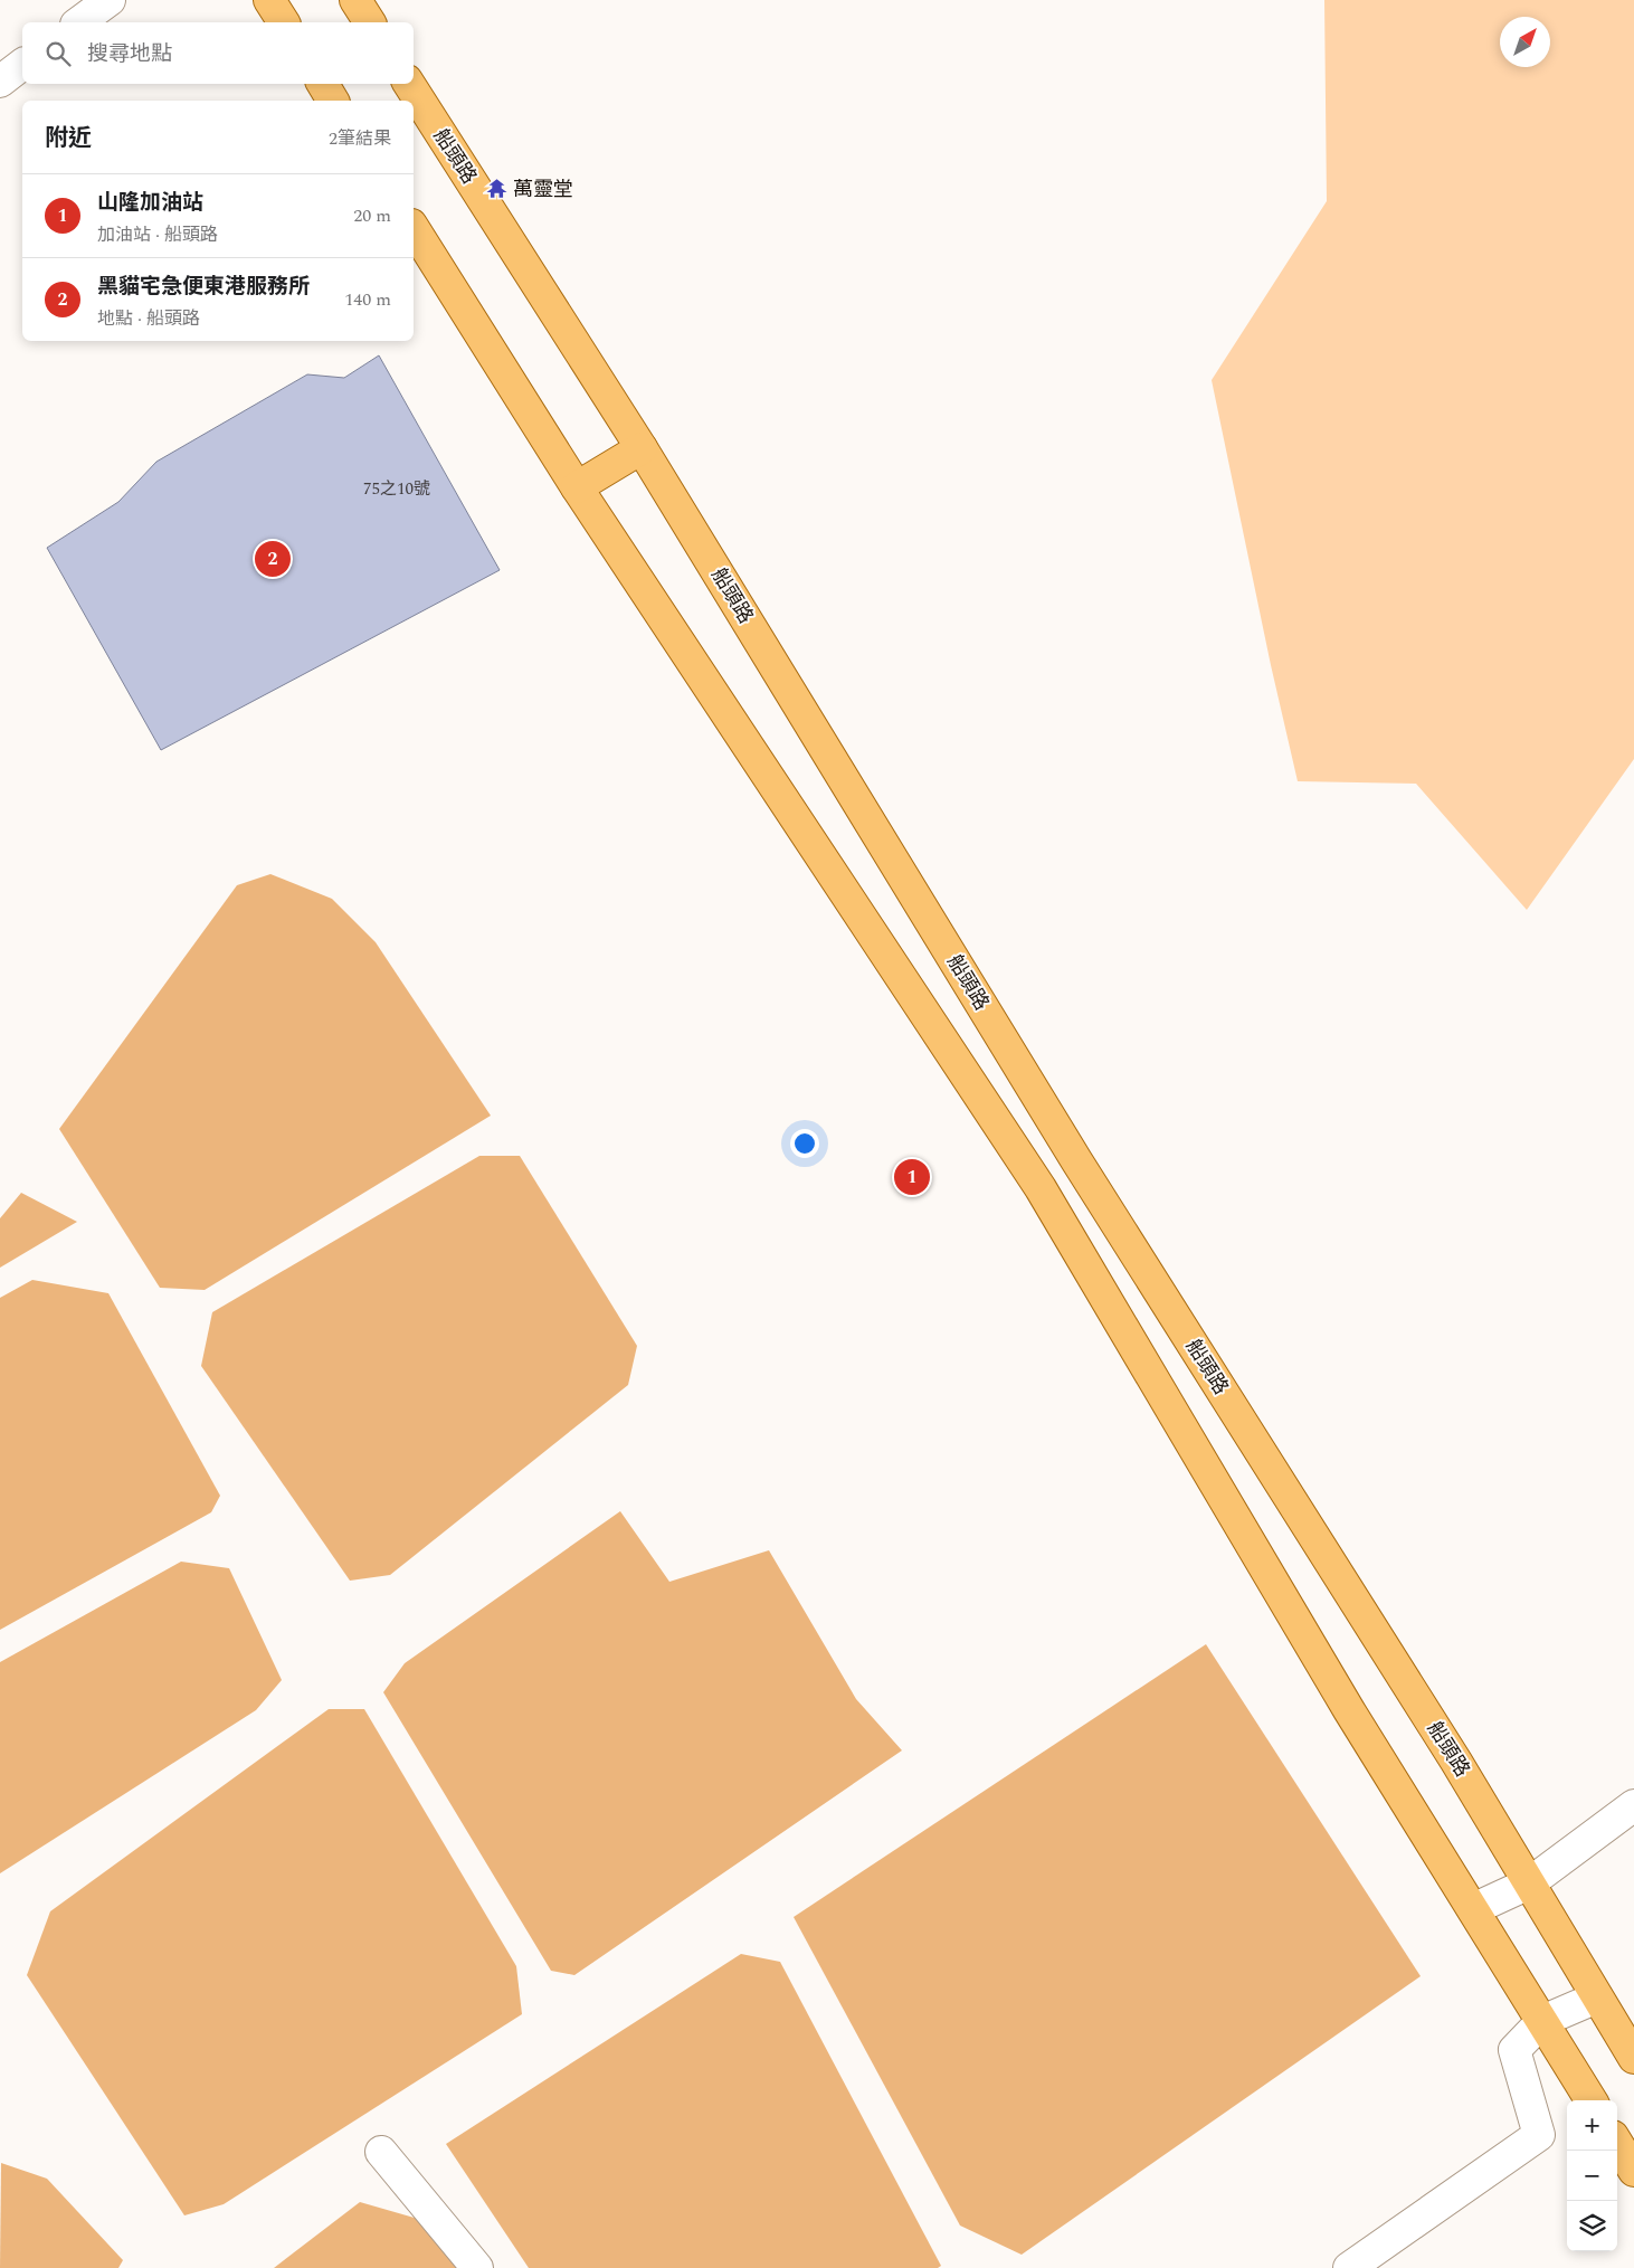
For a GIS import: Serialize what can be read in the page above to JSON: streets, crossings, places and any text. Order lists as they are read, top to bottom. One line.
{"streets":{"main road":["船頭路"]},"places":{"temple":["萬靈堂"]},"house_numbers":["75之10號"],"north":"top right","page":{"search":"搜尋地點","heading":["附近","2筆結果"],"list":[{"mark":"1","name":"山隆加油站","note":"加油站 · 船頭路","value":"20 m"},{"mark":"2","name":"黑貓宅急便東港服務所","note":"地點 · 船頭路","value":"140 m"}],"pins":["2","1"],"map_buttons":["+","−"]}}
